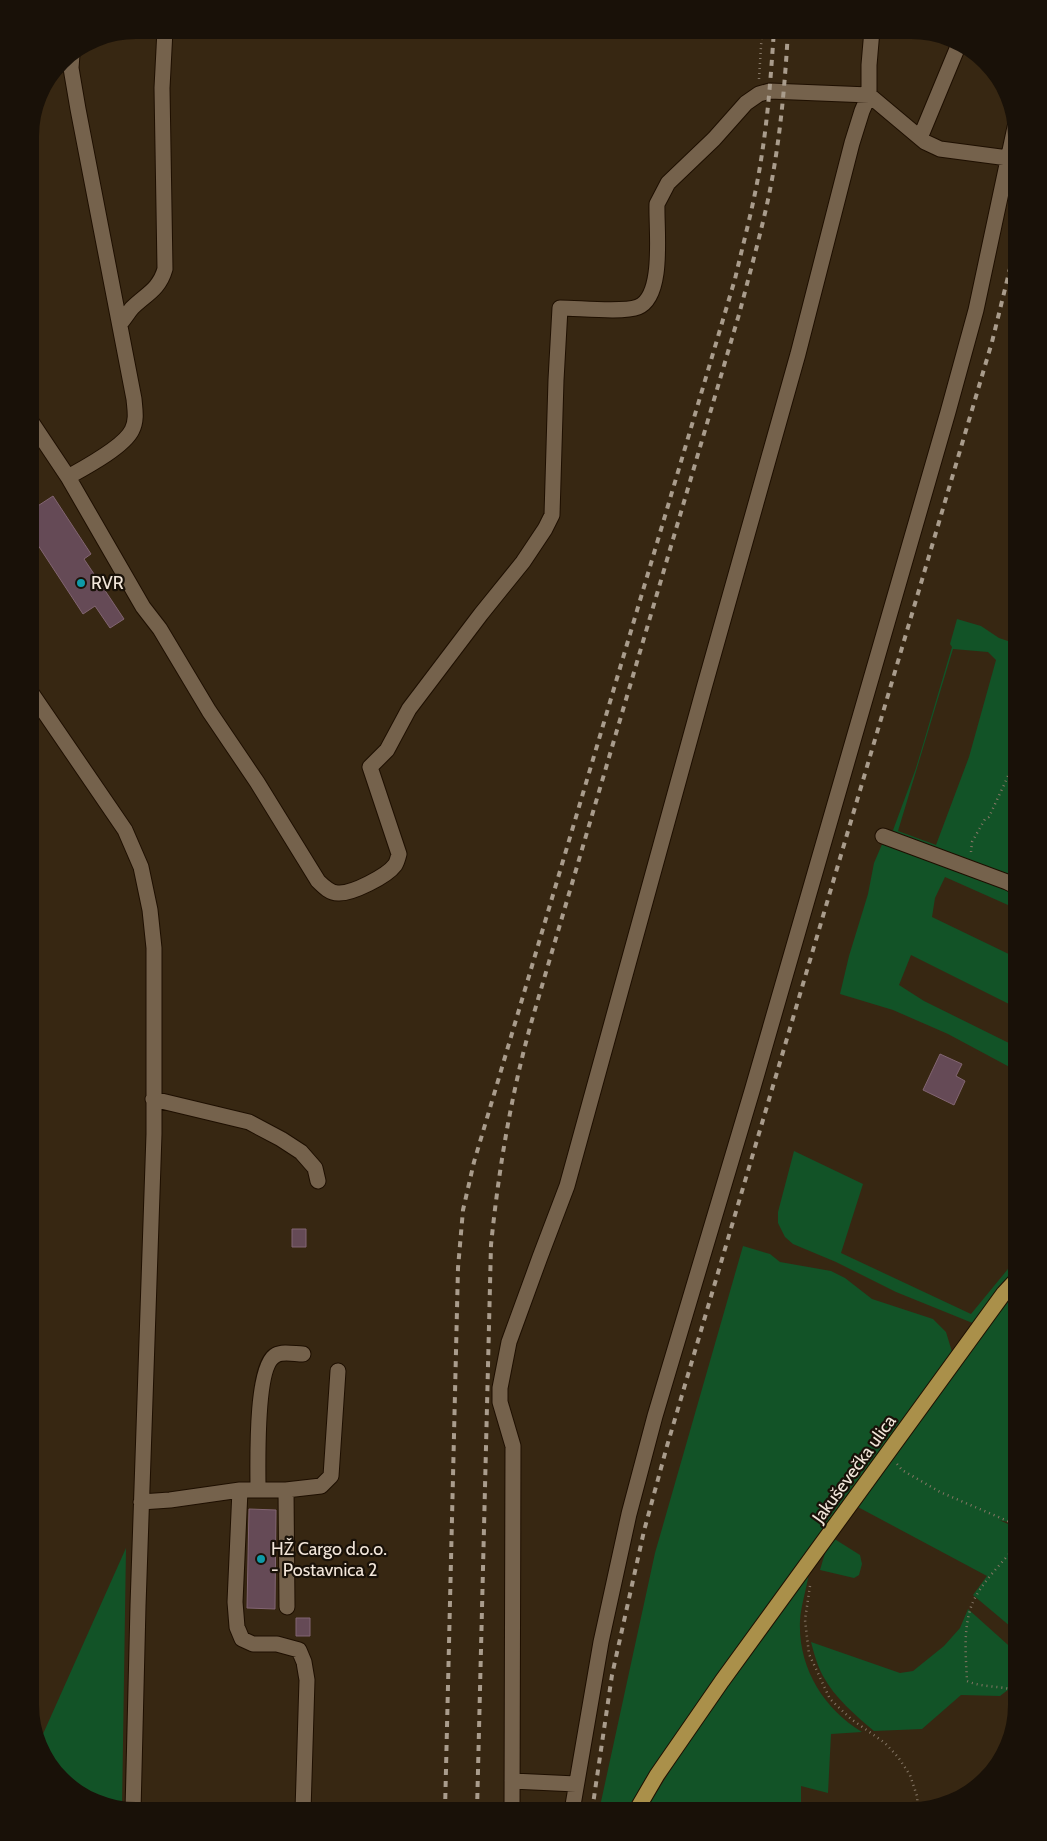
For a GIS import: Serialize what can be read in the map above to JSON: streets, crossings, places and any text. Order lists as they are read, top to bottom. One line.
{"streets":{"main road":["Jakuševečka ulica"]},"places":["RVR","HŽ Cargo d.o.o. - Postavnica 2"]}
